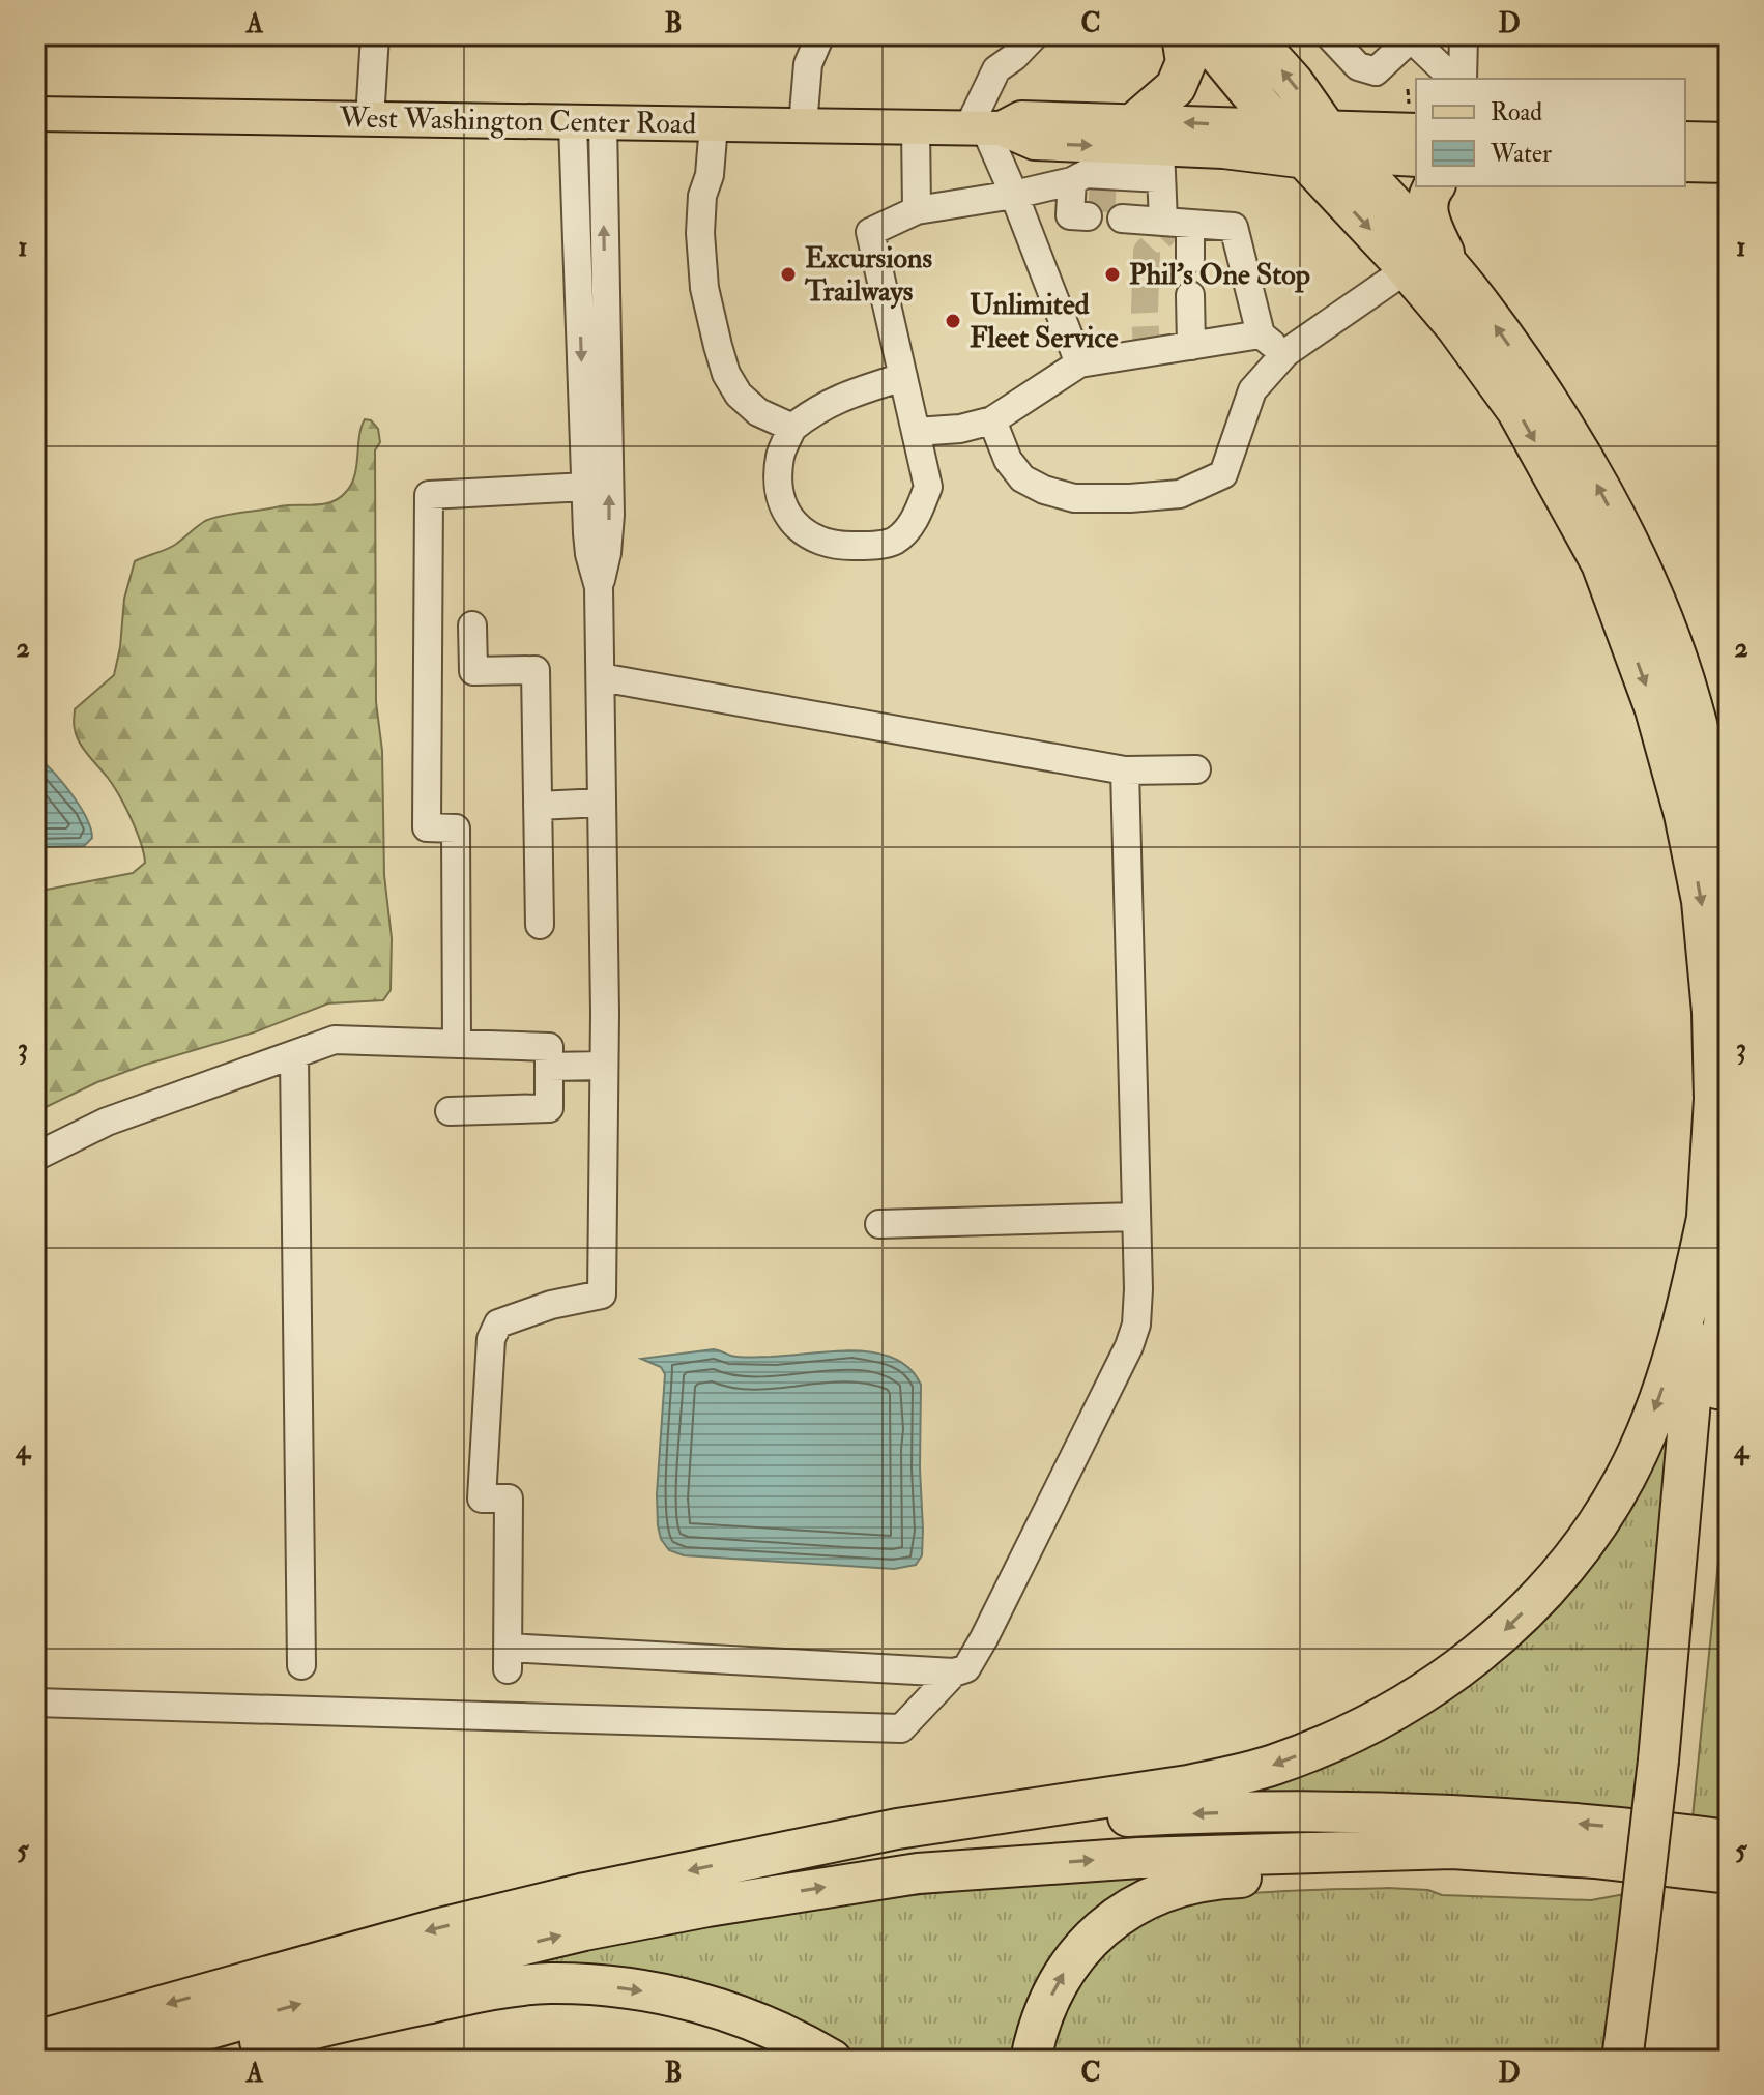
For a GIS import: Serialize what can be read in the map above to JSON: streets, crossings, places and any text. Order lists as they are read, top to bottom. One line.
{"streets":{"main road":["West Washington Center Road"]},"places":["Excursions Trailways","Phil's One Stop","Unlimited Fleet Service"],"legend":["Road","Water"],"grid":{"columns":["A","B","C","D"],"rows":["1","2","3","4","5"]}}
